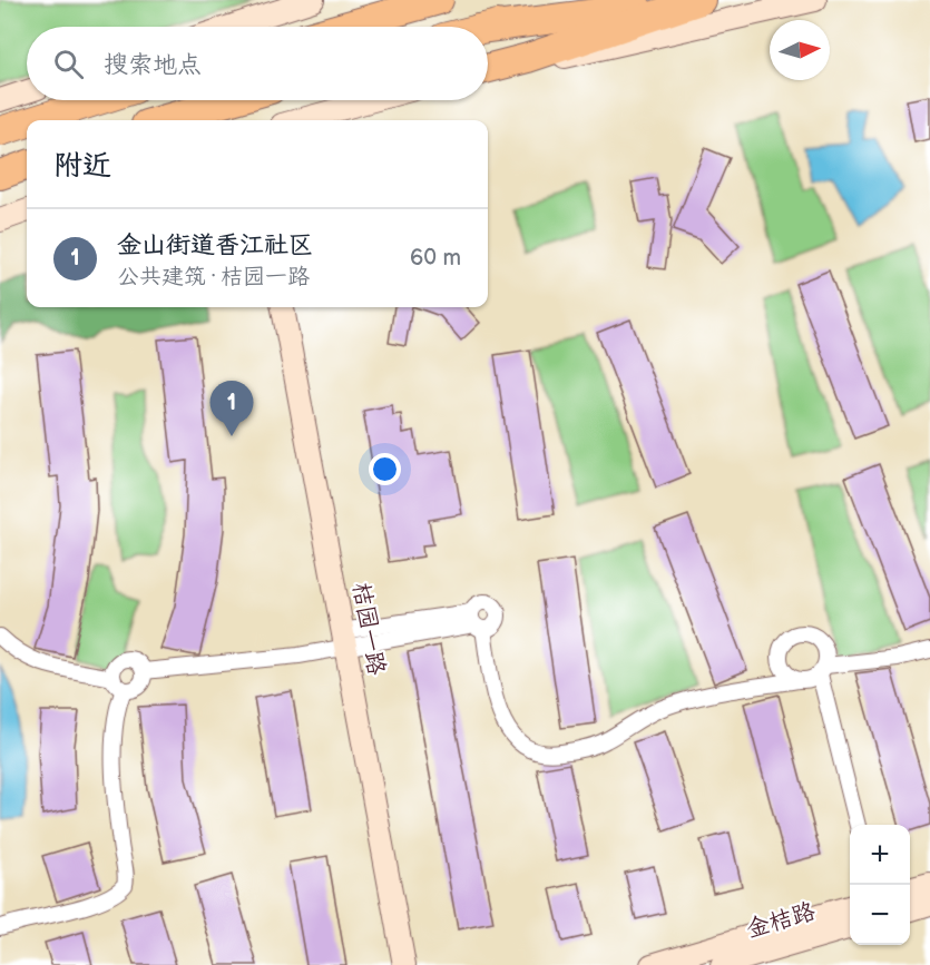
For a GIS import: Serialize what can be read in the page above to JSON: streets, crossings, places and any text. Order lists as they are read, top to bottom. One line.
{"streets":{"main road":["桔园一路","金桔路"]},"north":"right","page":{"search":"搜索地点","heading":"附近","list":[{"mark":"1","name":"金山街道香江社区","note":"公共建筑 · 桔园一路","value":"60 m"}],"pins":"1","map_buttons":["+","−"]}}
